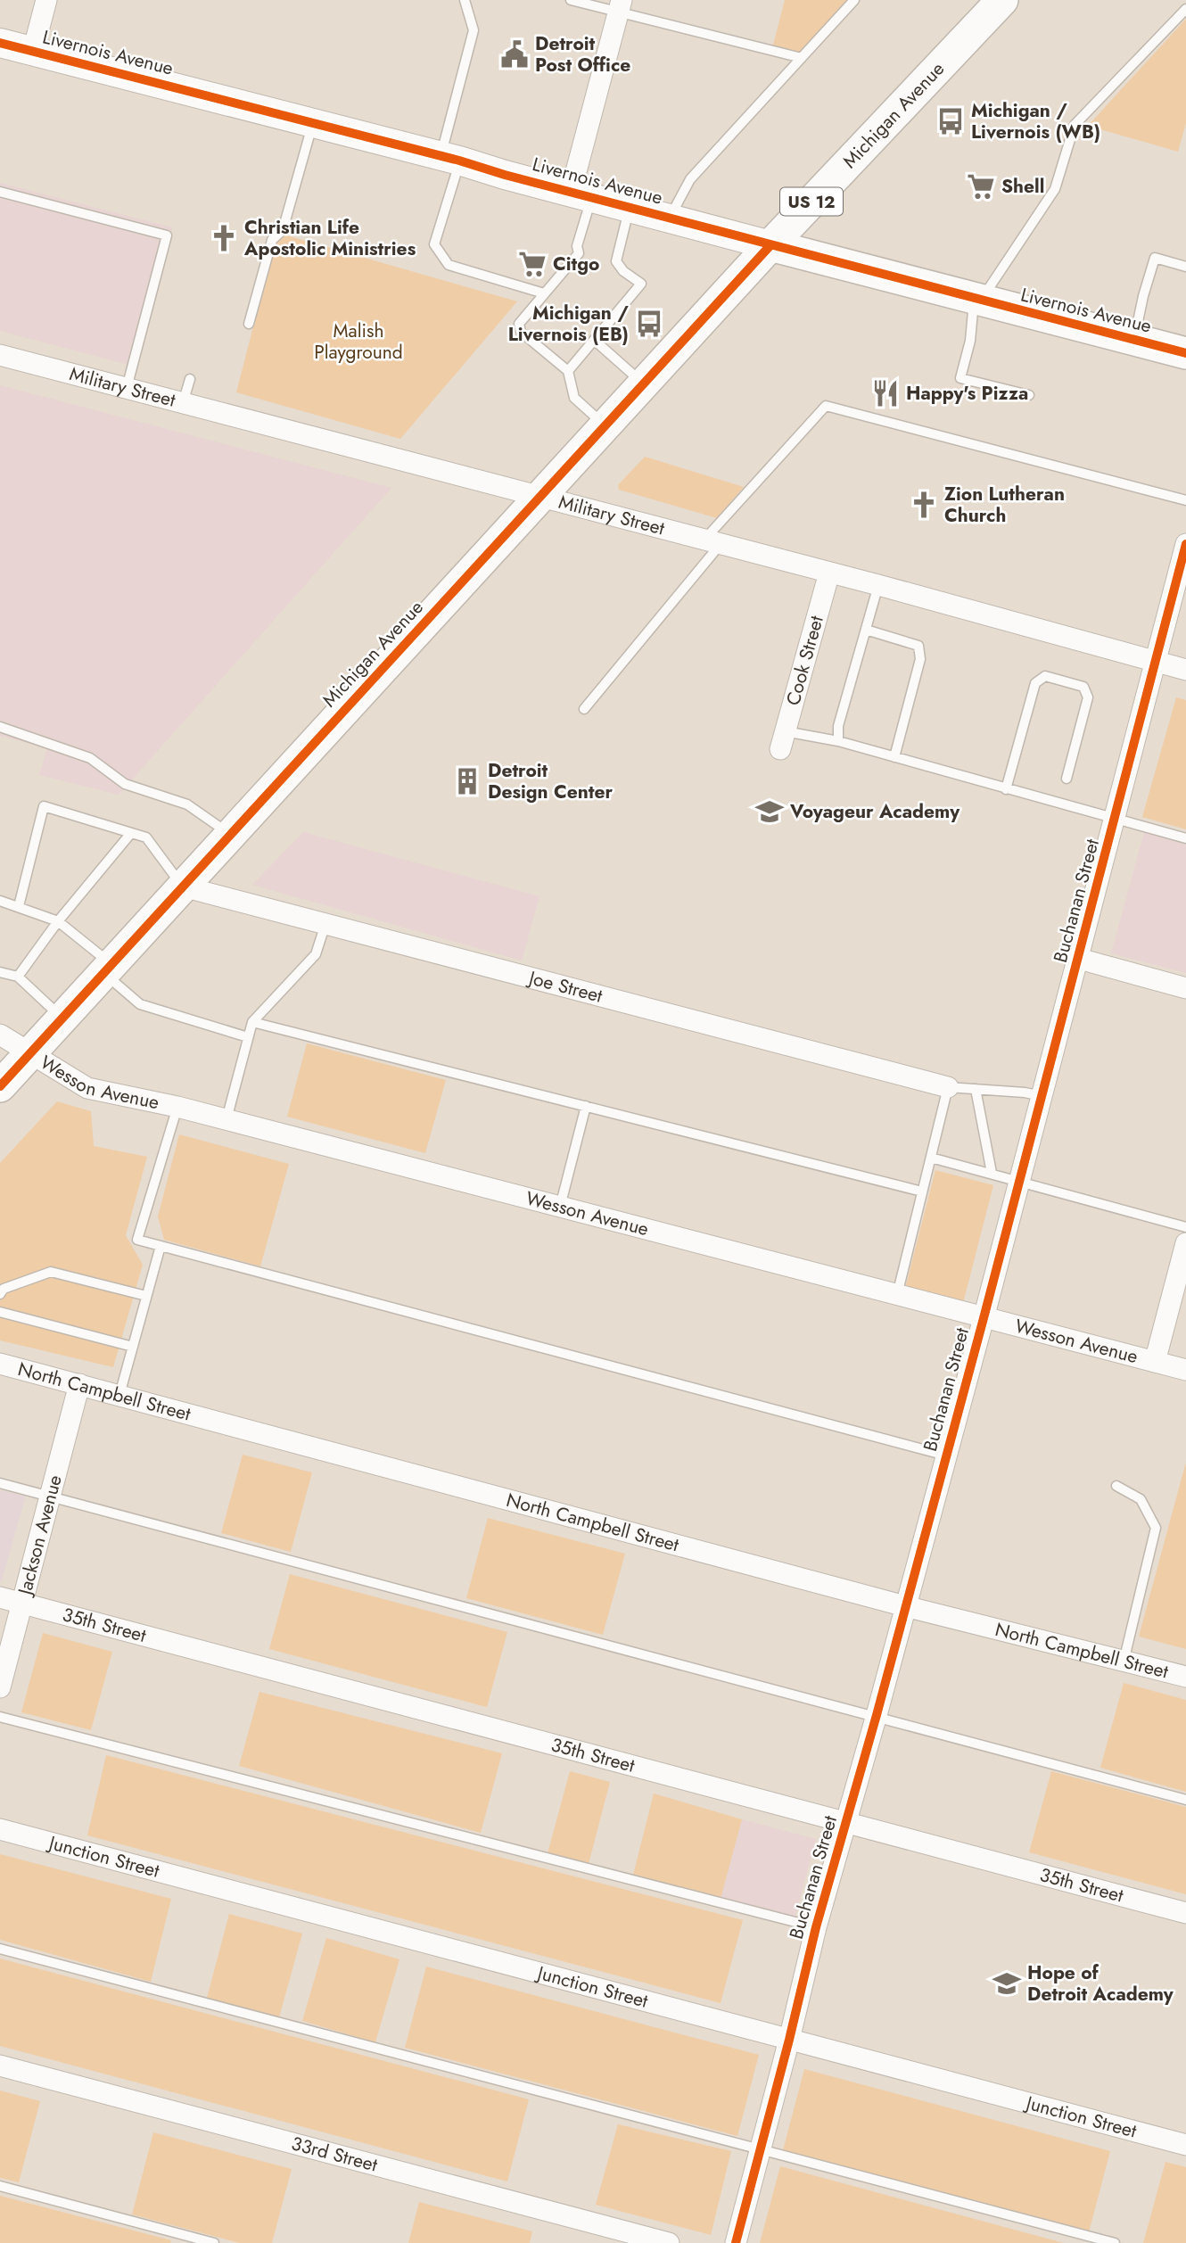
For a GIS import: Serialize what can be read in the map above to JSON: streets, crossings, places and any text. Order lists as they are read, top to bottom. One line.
{"streets":{"main road":["Livernois Avenue","Michigan Avenue","US 12"],"street":["Military Street","Cook Street","Buchanan Street","Joe Street","Wesson Avenue","North Campbell Street","Jackson Avenue","35th Street","Junction Street","33rd Street"]},"crossings":[["Livernois Avenue","Michigan Avenue"],["Michigan Avenue","Military Street"],["Michigan Avenue","Joe Street"],["Michigan Avenue","Wesson Avenue"],["Military Street","Cook Street"],["Military Street","Buchanan Street"],["Buchanan Street","Wesson Avenue"],["Buchanan Street","North Campbell Street"],["Buchanan Street","35th Street"],["Buchanan Street","Junction Street"],["North Campbell Street","Jackson Avenue"],["Jackson Avenue","35th Street"]],"parks":["Malish Playground"],"places":{"public building":["Detroit Post Office"],"bus stop":["Michigan / Livernois (WB)","Michigan / Livernois (EB)"],"supermarket":["Shell","Citgo"],"church":["Christian Life Apostolic Ministries","Zion Lutheran Church"],"restaurant":["Happy's Pizza"],"building":["Detroit Design Center"],"school or university":["Voyageur Academy","Hope of Detroit Academy"]}}
